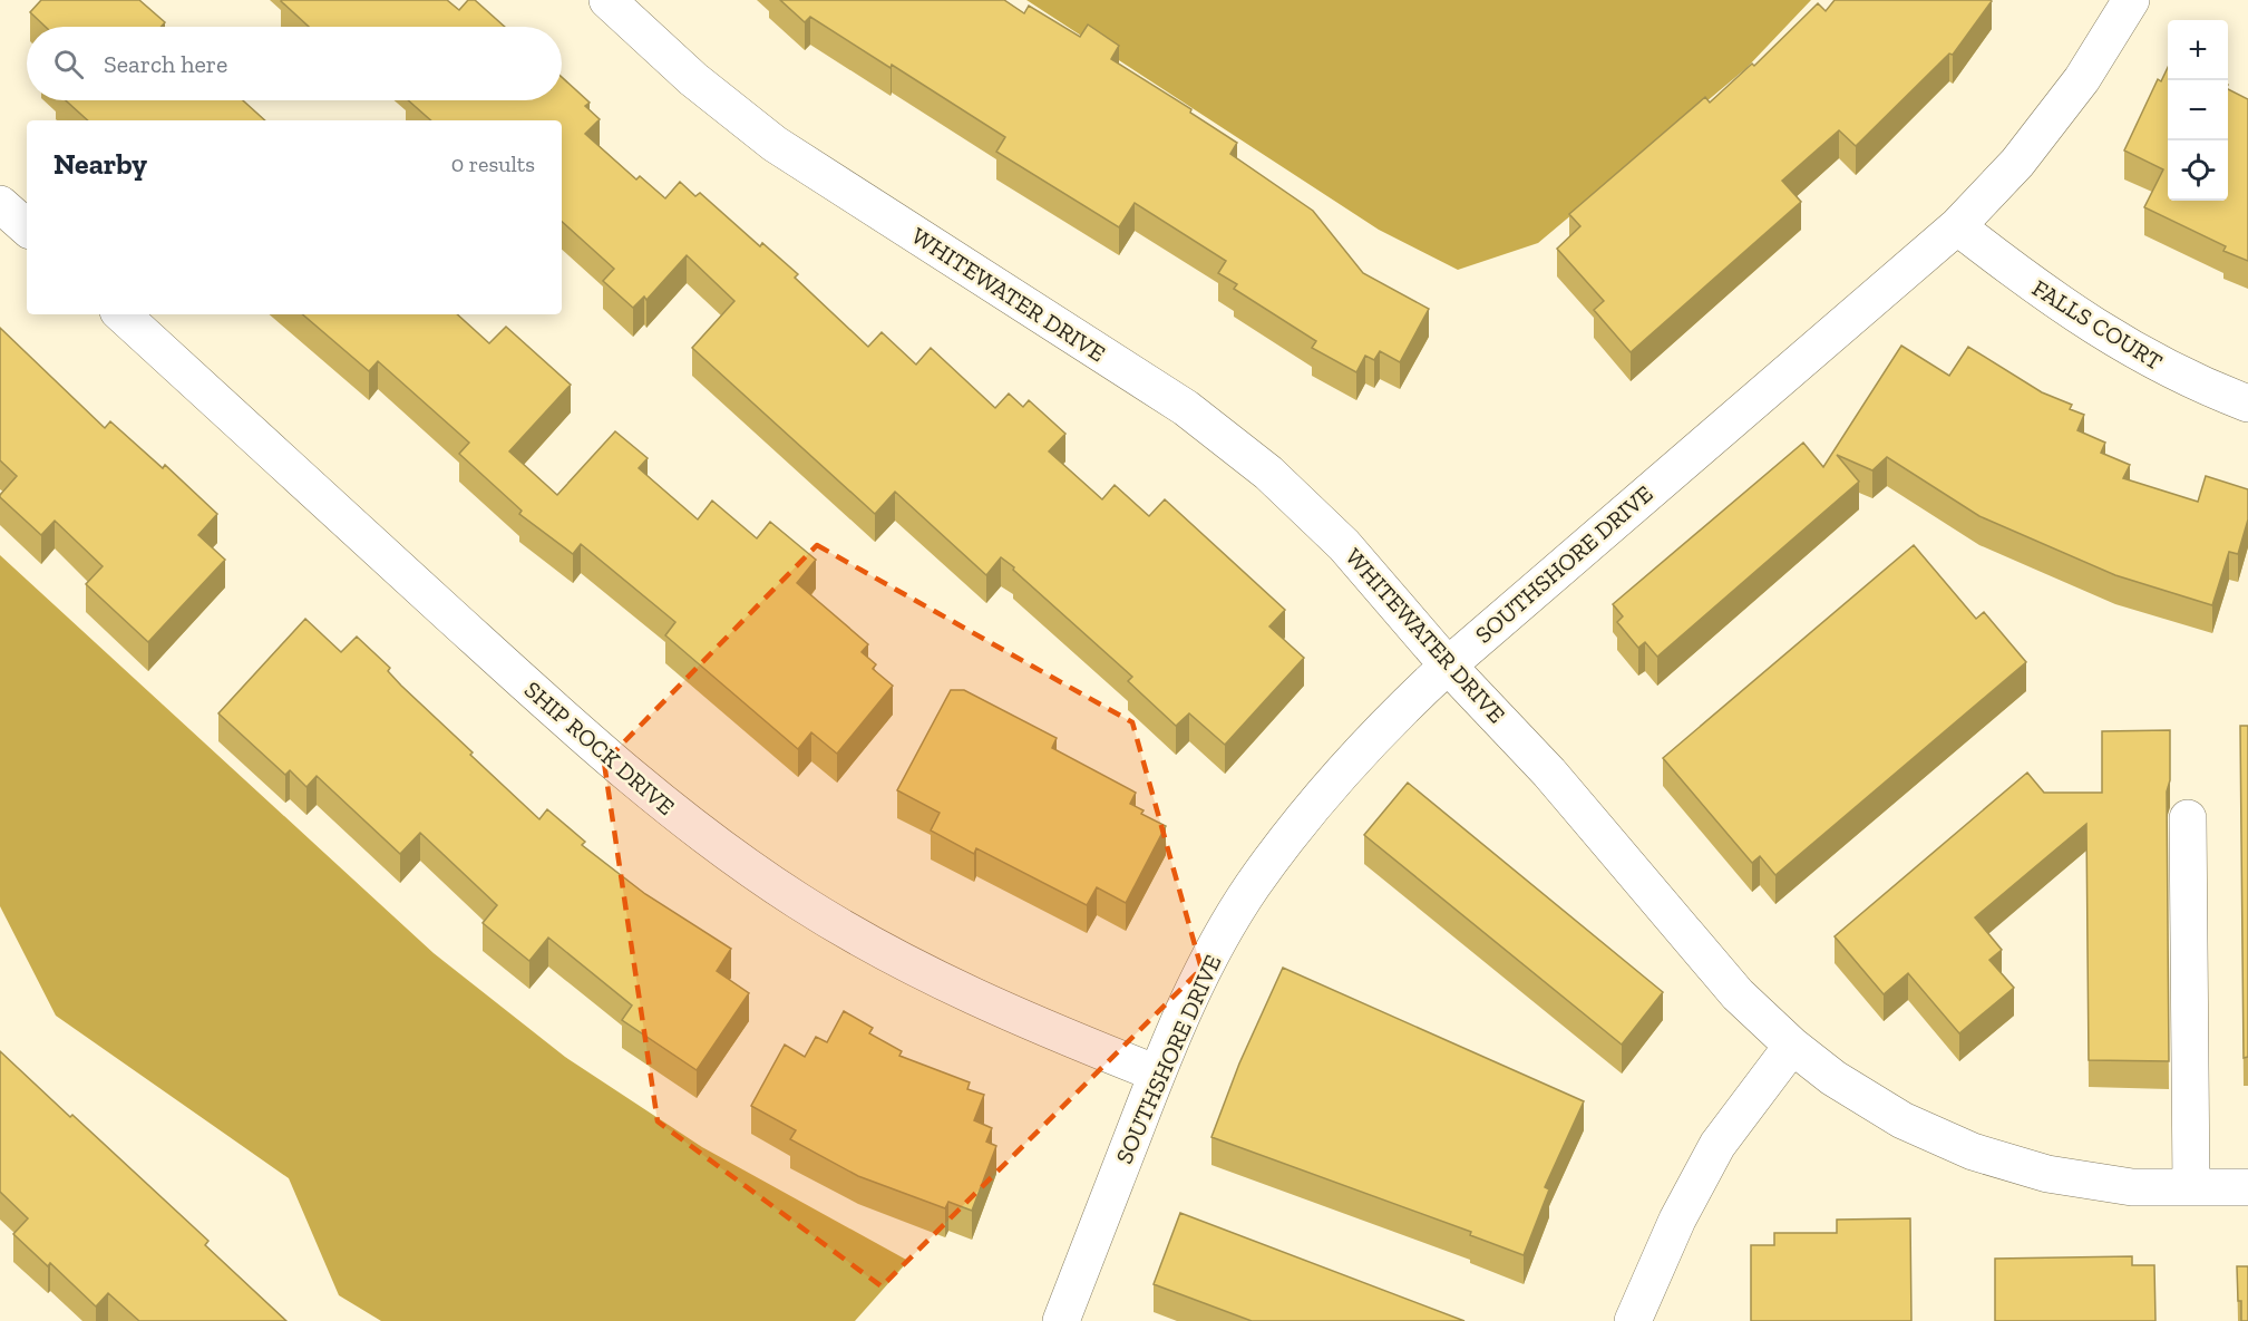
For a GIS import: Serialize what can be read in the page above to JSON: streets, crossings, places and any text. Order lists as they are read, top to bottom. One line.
{"streets":{"street":["WHITEWATER DRIVE","FALLS COURT","SOUTHSHORE DRIVE","SHIP ROCK DRIVE"]},"crossings":[["WHITEWATER DRIVE","SOUTHSHORE DRIVE"],["FALLS COURT","SOUTHSHORE DRIVE"],["SOUTHSHORE DRIVE","SHIP ROCK DRIVE"]],"page":{"map_buttons":["+","−"],"search":"Search here","heading":["Nearby","0 results"]}}
